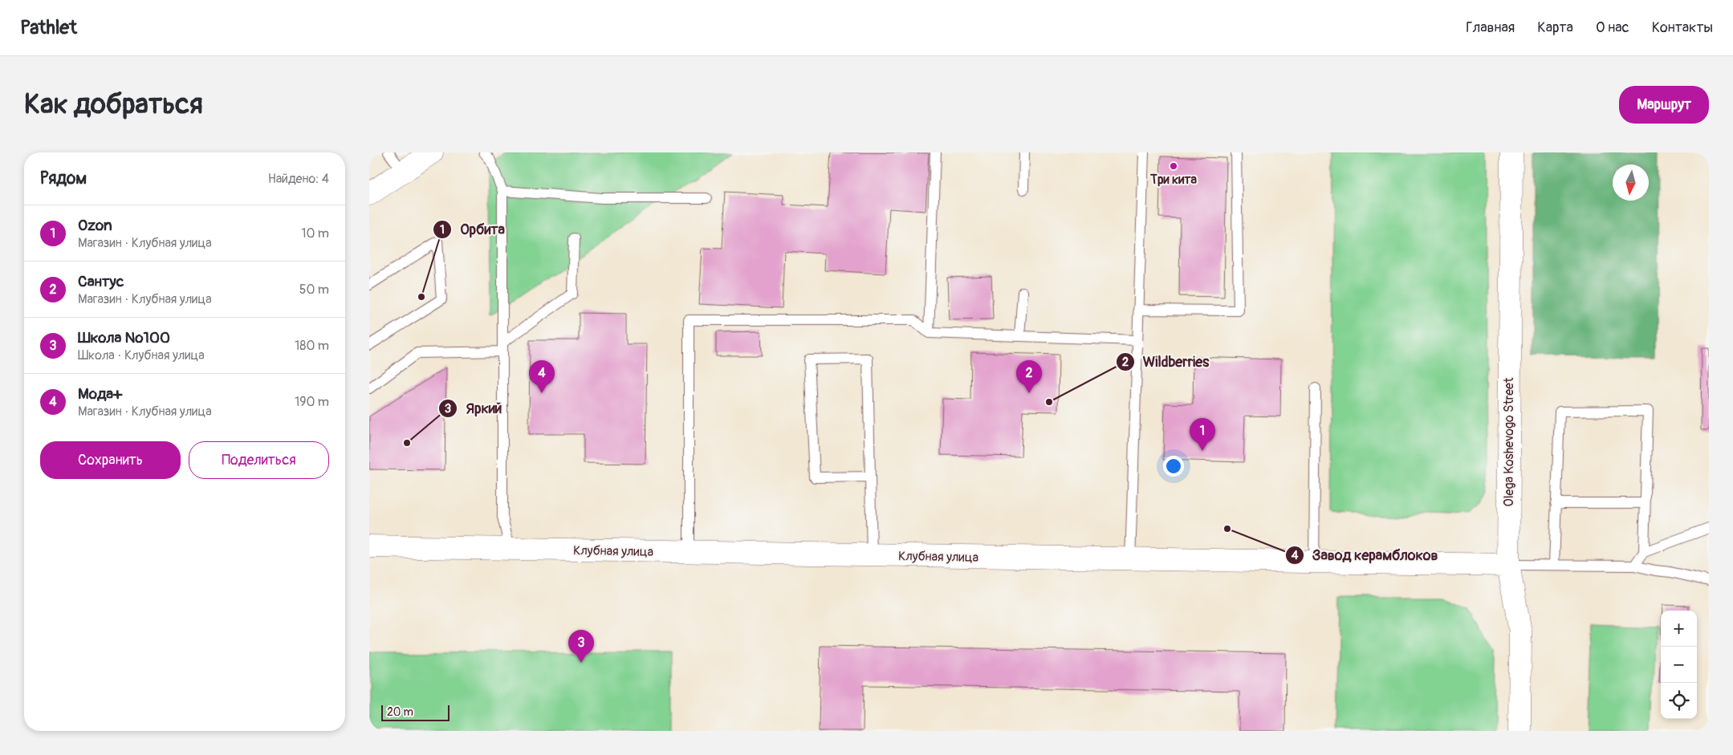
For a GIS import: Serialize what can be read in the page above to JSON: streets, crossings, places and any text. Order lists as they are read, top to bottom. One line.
{"streets":{"main road":["Olega Koshevogo Street","Клубная улица"]},"crossings":[["Olega Koshevogo Street","Клубная улица"]],"places":["Три кита","Орбита","Wildberries","Яркий","Завод керамблоков"],"scale_bar":"20 m","north":"bottom","page":{"header":"Pathlet","nav":["Главная","Карта","О нас","Контакты"],"buttons":["Маршрут",["Сохранить","Поделиться"]],"title":"Как добраться","heading":["Рядом","Найдено: 4"],"list":[{"mark":"1","name":"Ozon","note":"Магазин · Клубная улица","value":"10 m"},{"mark":"2","name":"Сантус","note":"Магазин · Клубная улица","value":"50 m"},{"mark":"3","name":"Школа №100","note":"Школа · Клубная улица","value":"180 m"},{"mark":"4","name":"Мода+","note":"Магазин · Клубная улица","value":"190 m"}],"pins":["2","4","1","3"],"map_buttons":["+","−"],"scale":"20 m"}}
